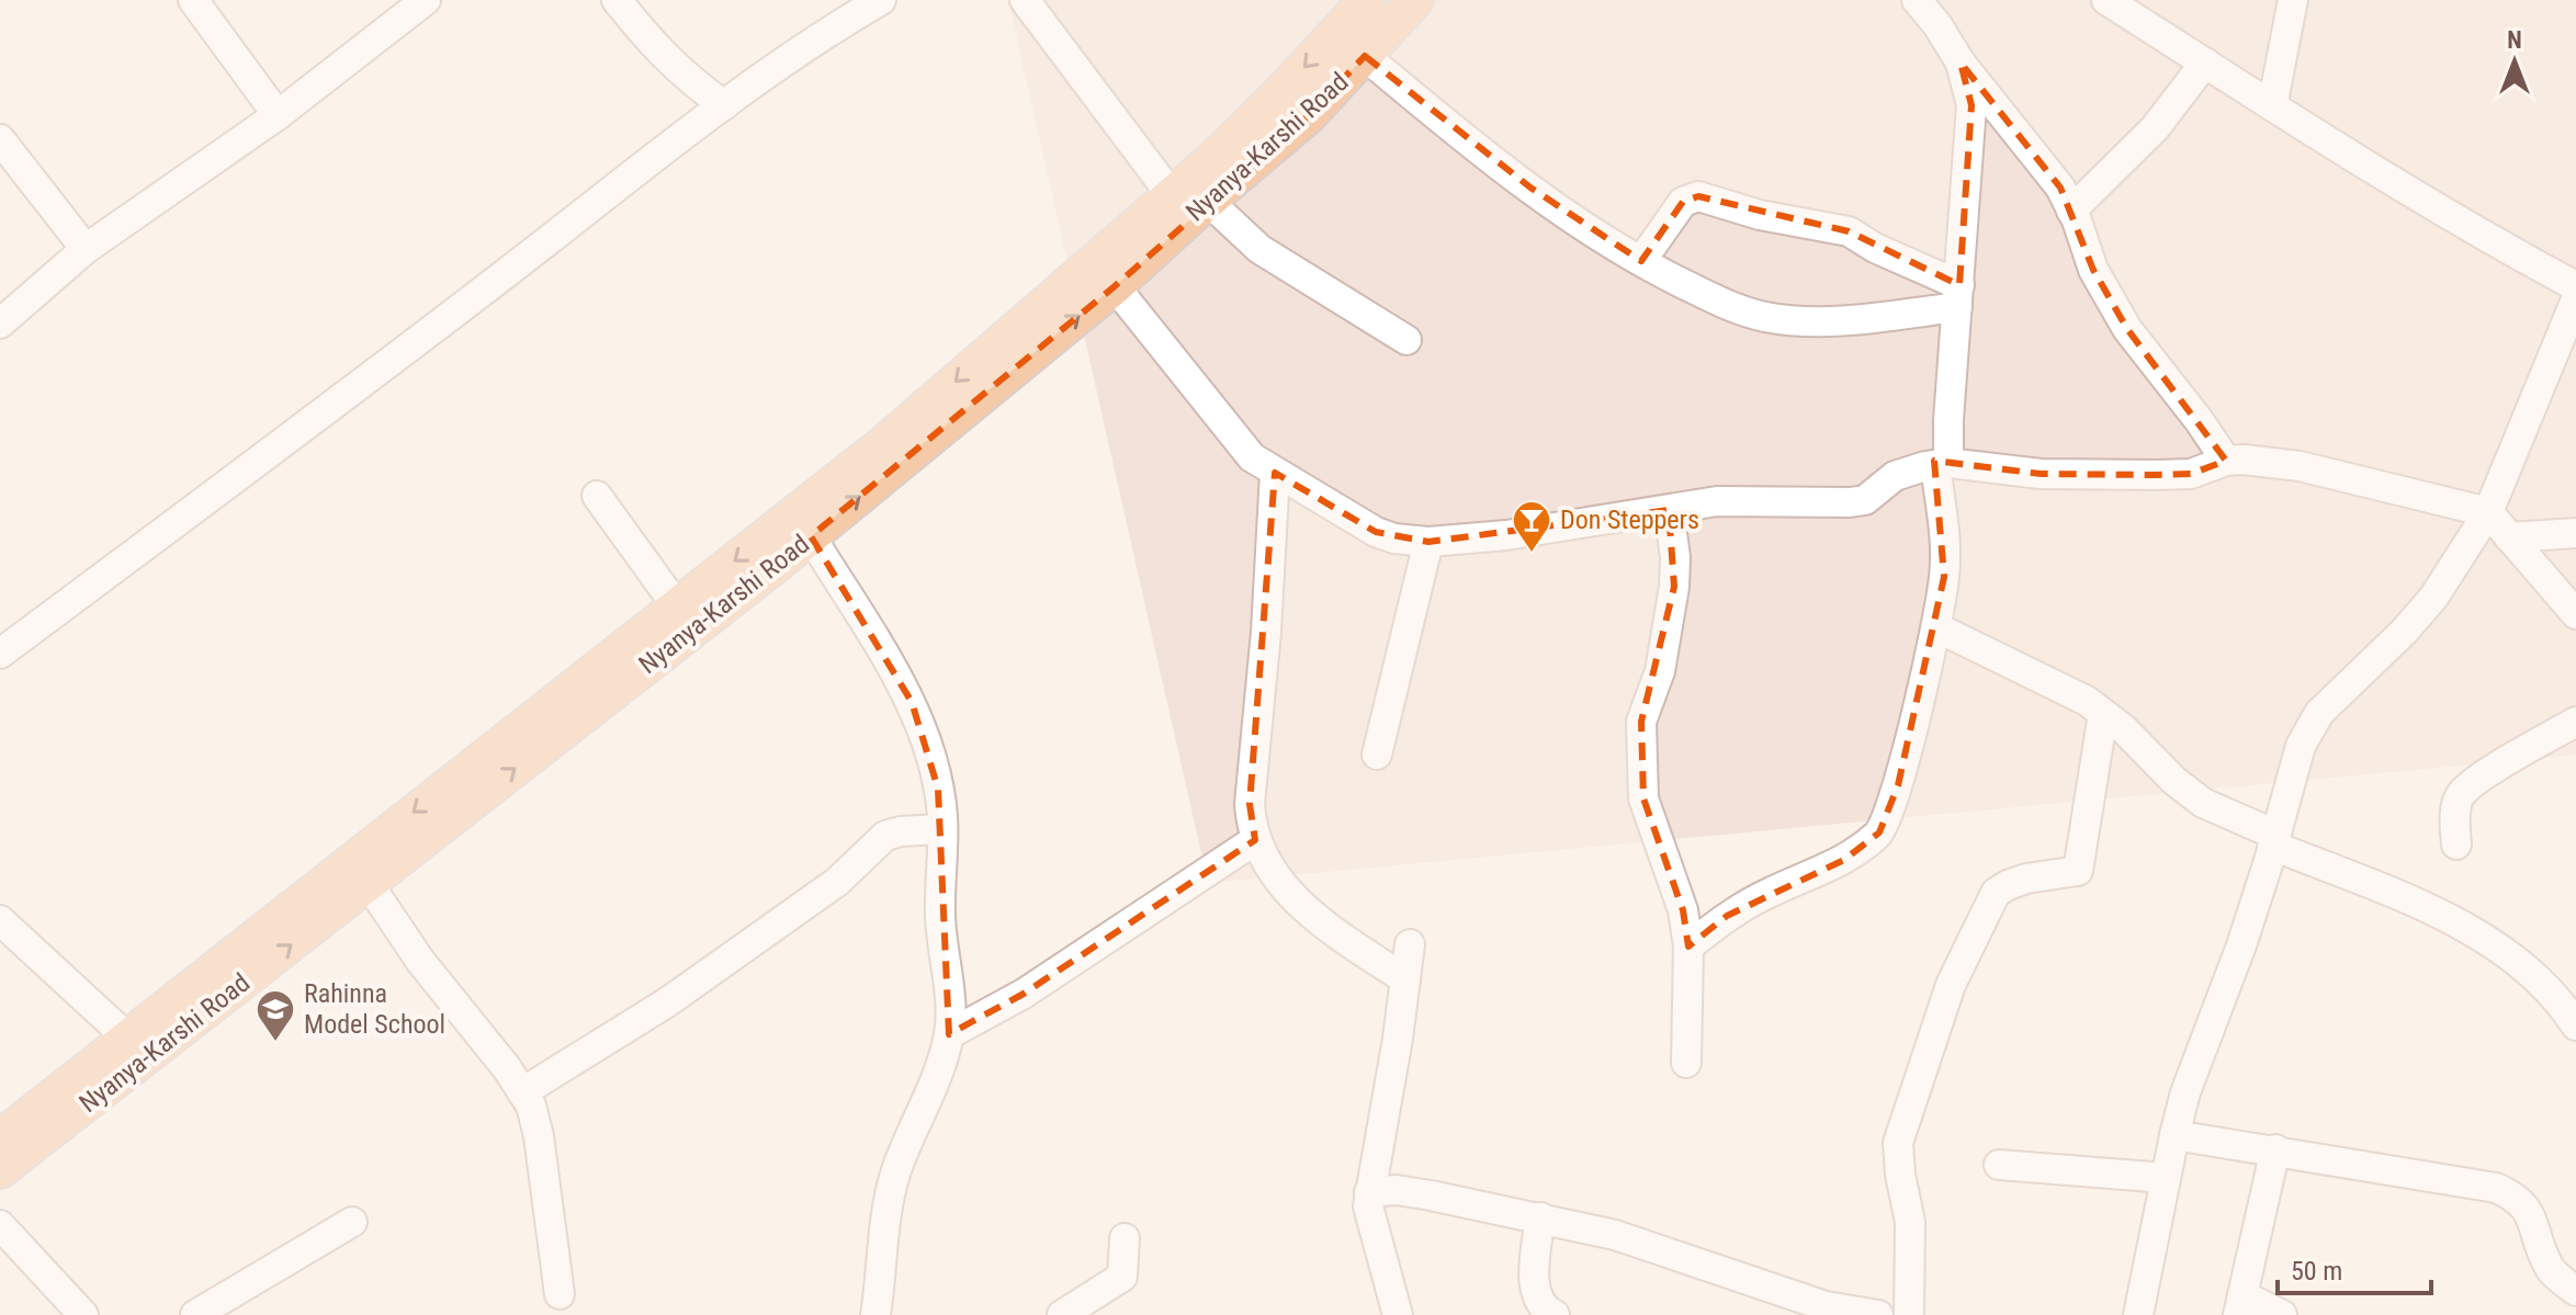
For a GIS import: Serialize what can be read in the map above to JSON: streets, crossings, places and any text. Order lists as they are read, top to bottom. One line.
{"streets":{"main road":["Nyanya-Karshi Road"]},"places":{"bar":["Don Steppers"],"school or university":["Rahinna Model School"]},"scale_bar":"50 m","north":"top"}
